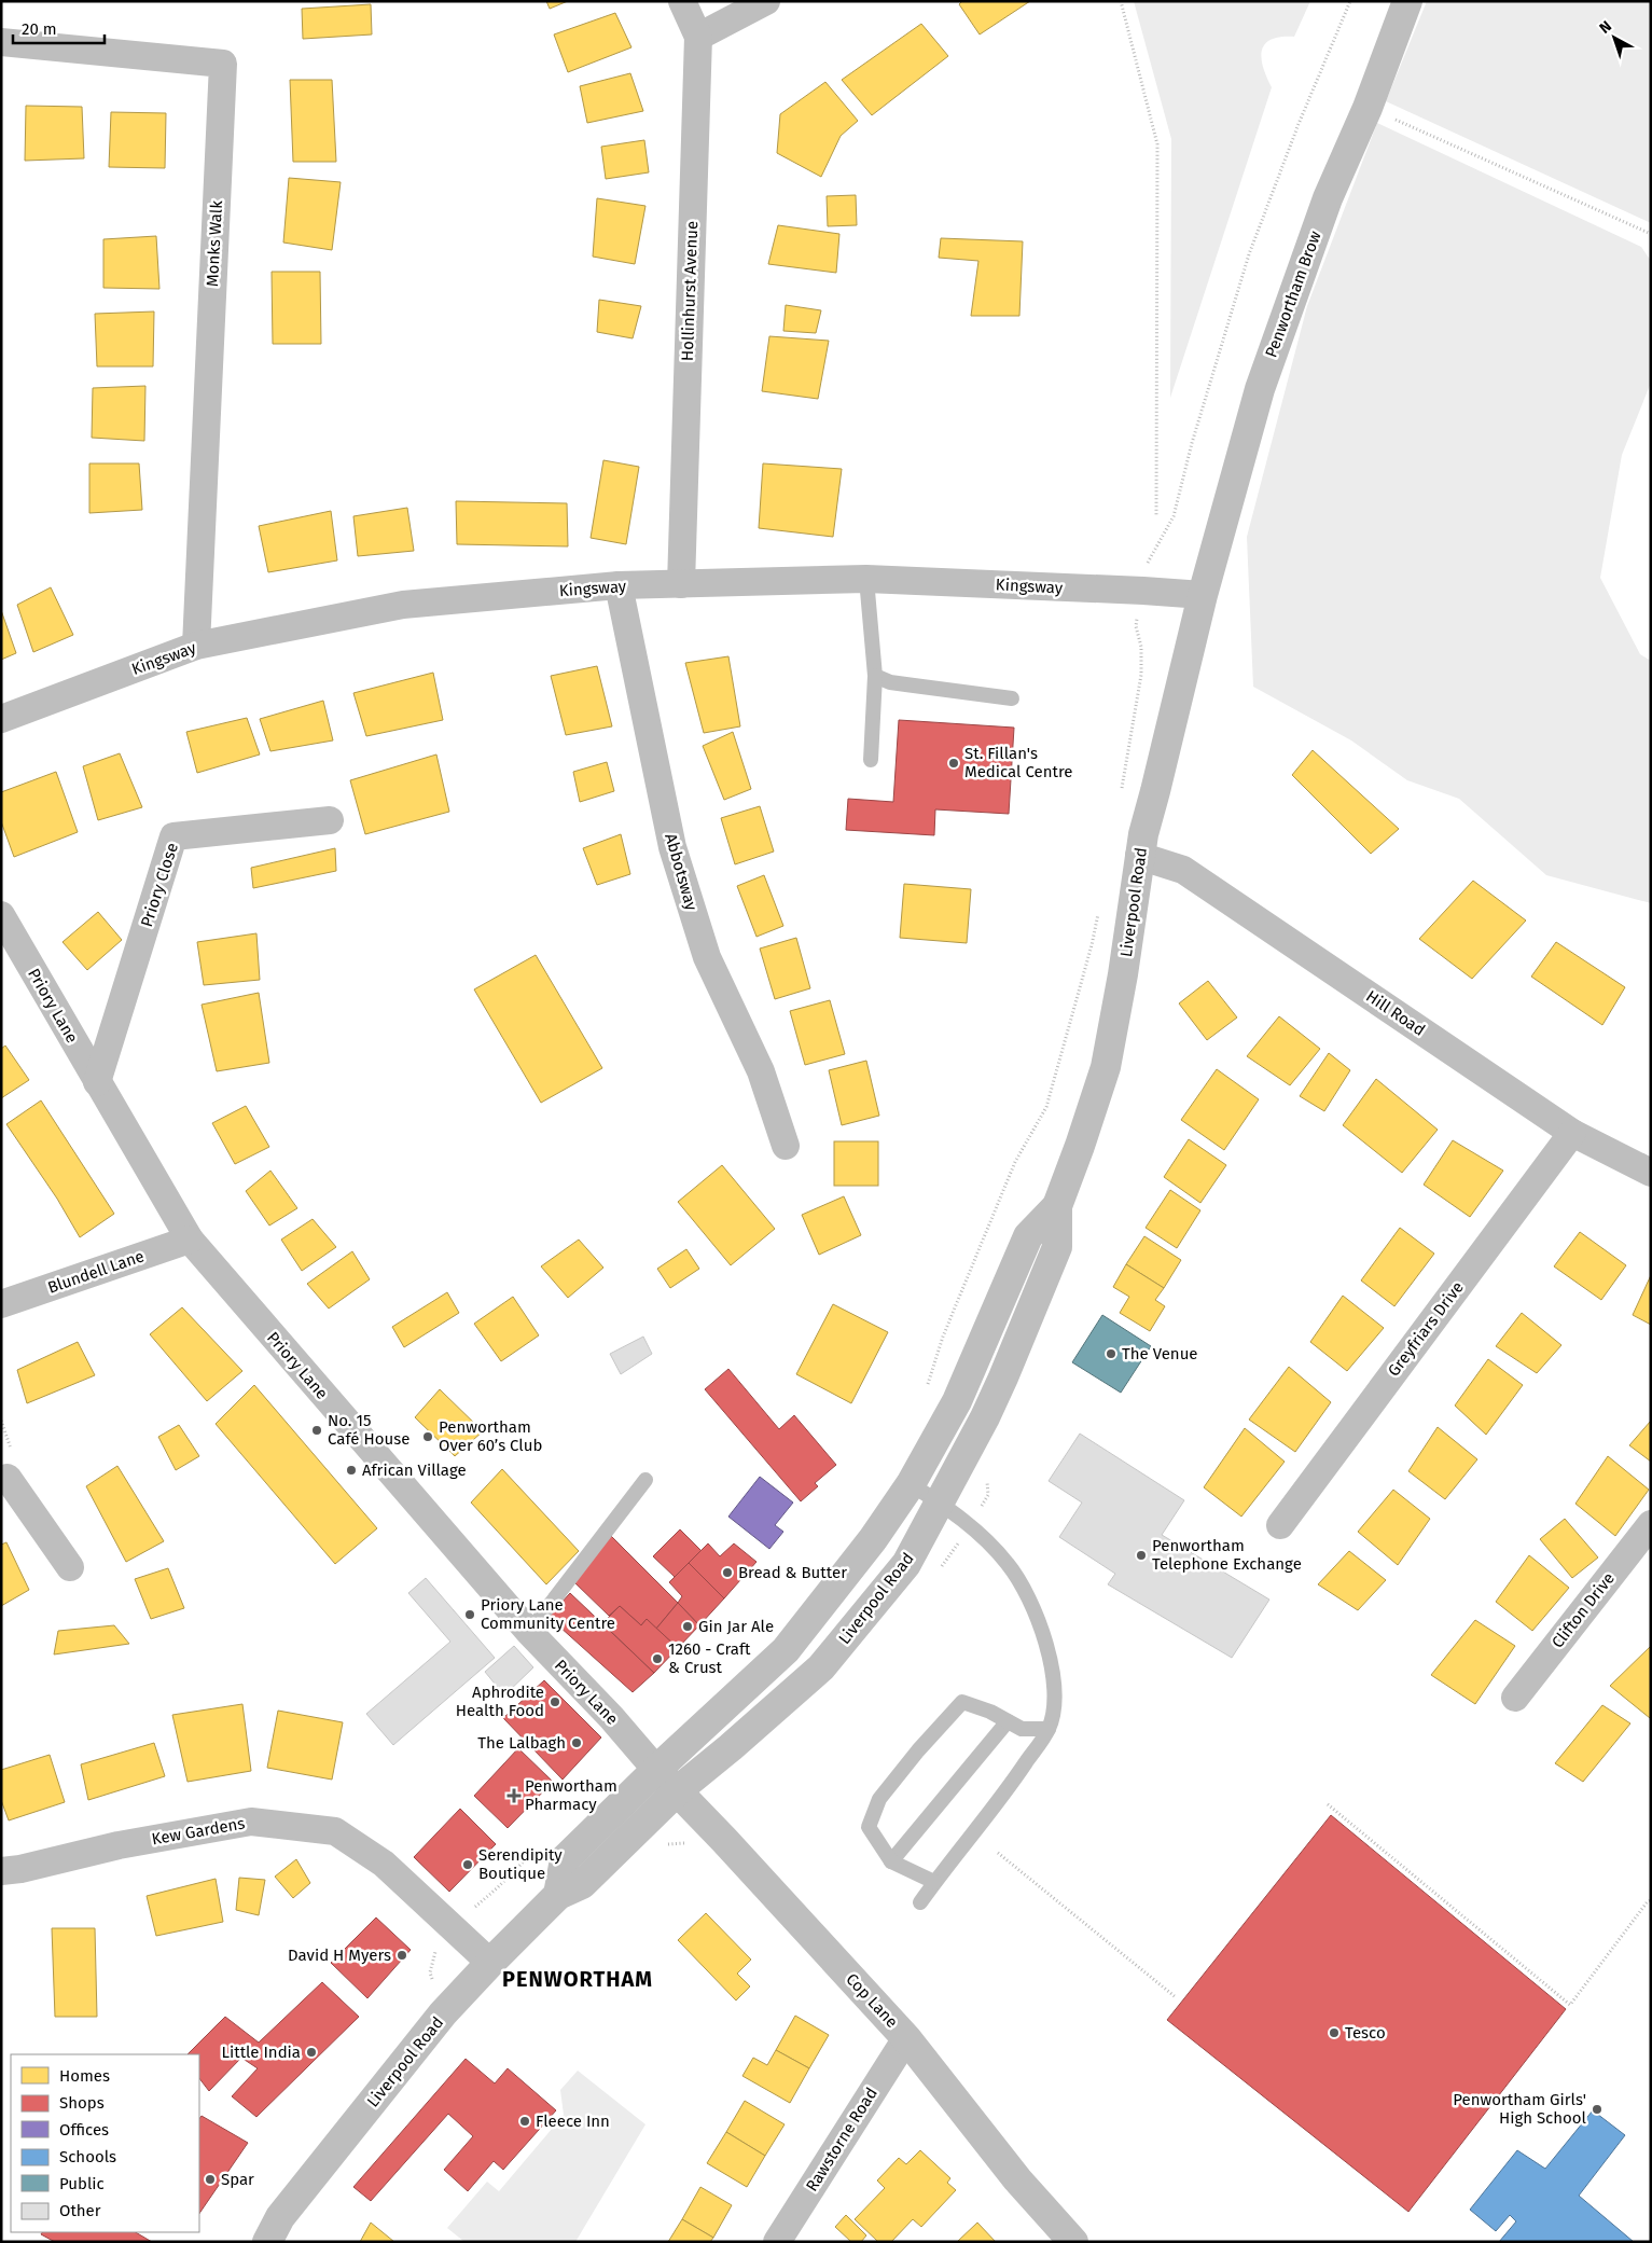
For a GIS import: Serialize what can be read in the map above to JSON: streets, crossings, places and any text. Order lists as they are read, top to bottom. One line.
{"streets":{"street":["Monks Walk","Hollinhurst Avenue","Penwortham Brow","Kingsway","Abbotsway","Priory Close","Liverpool Road","Priory Lane","Hill Road","Blundell Lane","Greyfriars Drive","Clifton Drive","Kew Gardens","Cop Lane","Rawstorne Road"]},"crossings":[["Monks Walk","Kingsway"],["Hollinhurst Avenue","Kingsway"],["Penwortham Brow","Kingsway"],["Penwortham Brow","Liverpool Road"],["Kingsway","Abbotsway"],["Kingsway","Liverpool Road"],["Priory Close","Priory Lane"],["Liverpool Road","Priory Lane"],["Liverpool Road","Hill Road"],["Liverpool Road","Kew Gardens"],["Liverpool Road","Cop Lane"],["Priory Lane","Blundell Lane"],["Priory Lane","Cop Lane"],["Hill Road","Greyfriars Drive"],["Cop Lane","Rawstorne Road"]],"districts":["PENWORTHAM"],"places":{"other":["St. Fillan's Medical Centre","The Venue","No. 15 Café House","Penwortham Over 60’s Club","African Village","Penwortham Telephone Exchange","Bread & Butter","Priory Lane Community Centre","Gin Jar Ale","1260 - Craft & Crust","Aphrodite Health Food","The Lalbagh","Serendipity Boutique","David H Myers","Tesco","Little India","Penwortham Girls' High School","Fleece Inn","Spar"],"health":["Penwortham Pharmacy"]},"legend":["Homes","Shops","Offices","Schools","Public","Other"],"scale_bar":"20 m","north":"top left"}
